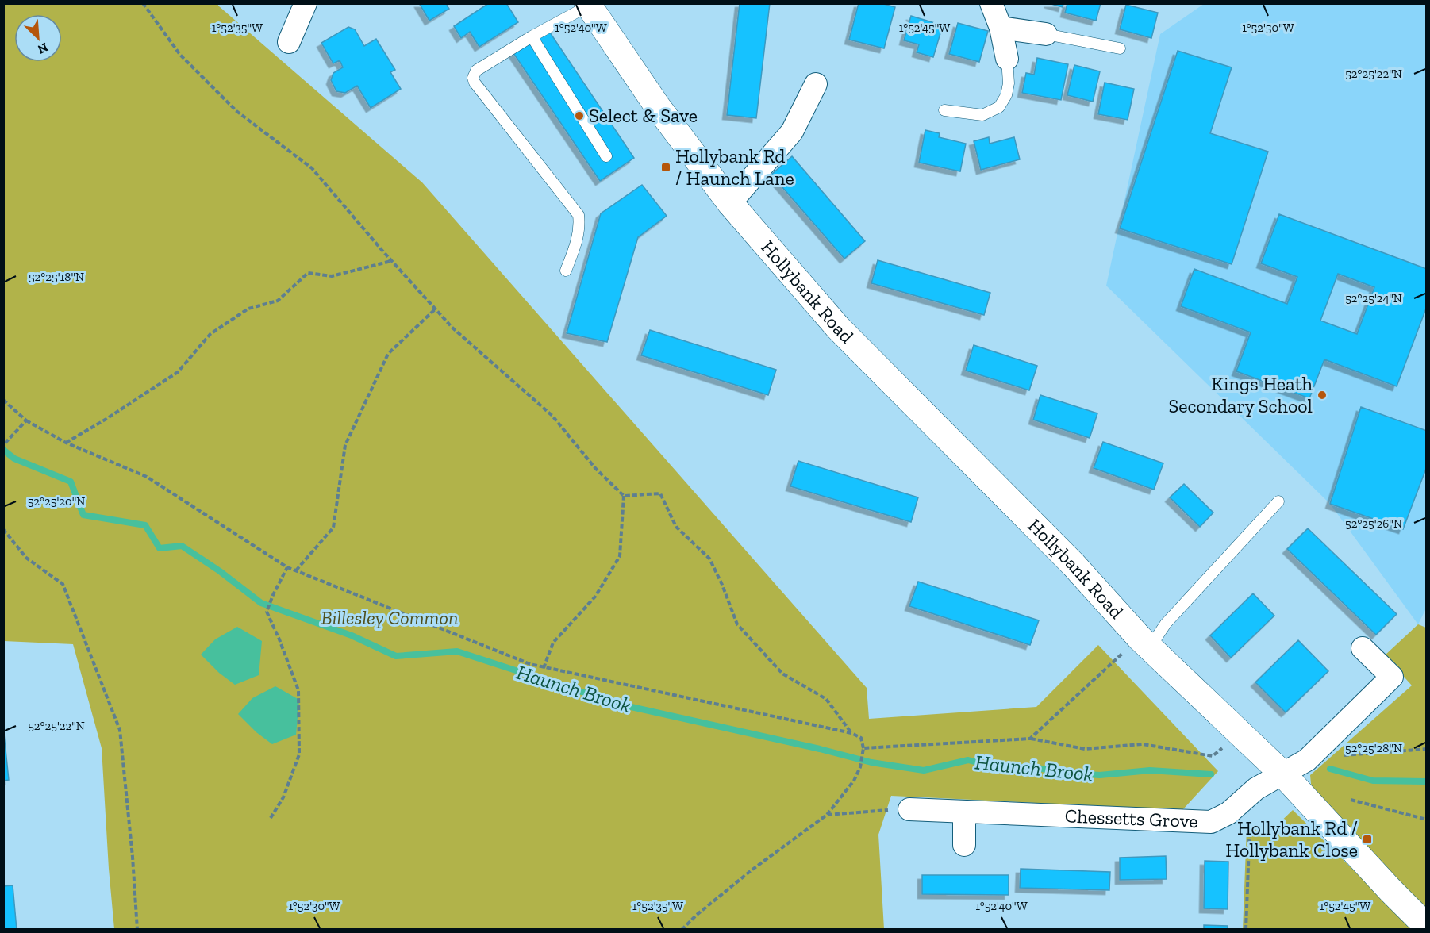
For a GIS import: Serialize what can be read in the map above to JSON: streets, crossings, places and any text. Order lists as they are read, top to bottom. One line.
{"streets":{"street":["Hollybank Road","Chessetts Grove"]},"crossings":[["Hollybank Road","Chessetts Grove"]],"water":["Haunch Brook"],"parks":["Billesley Common"],"places":{"other":["Select & Save","Kings Heath Secondary School"],"transit":["Hollybank Rd / Haunch Lane","Hollybank Rd / Hollybank Close"]},"north":"bottom right","coordinates":["1°52'35\"W","1°52'40\"W","1°52'45\"W","1°52'50\"W","52°25'22\"N","52°25'18\"N","52°25'24\"N","52°25'20\"N","52°25'26\"N","52°25'28\"N","1°52'30\"W"]}
